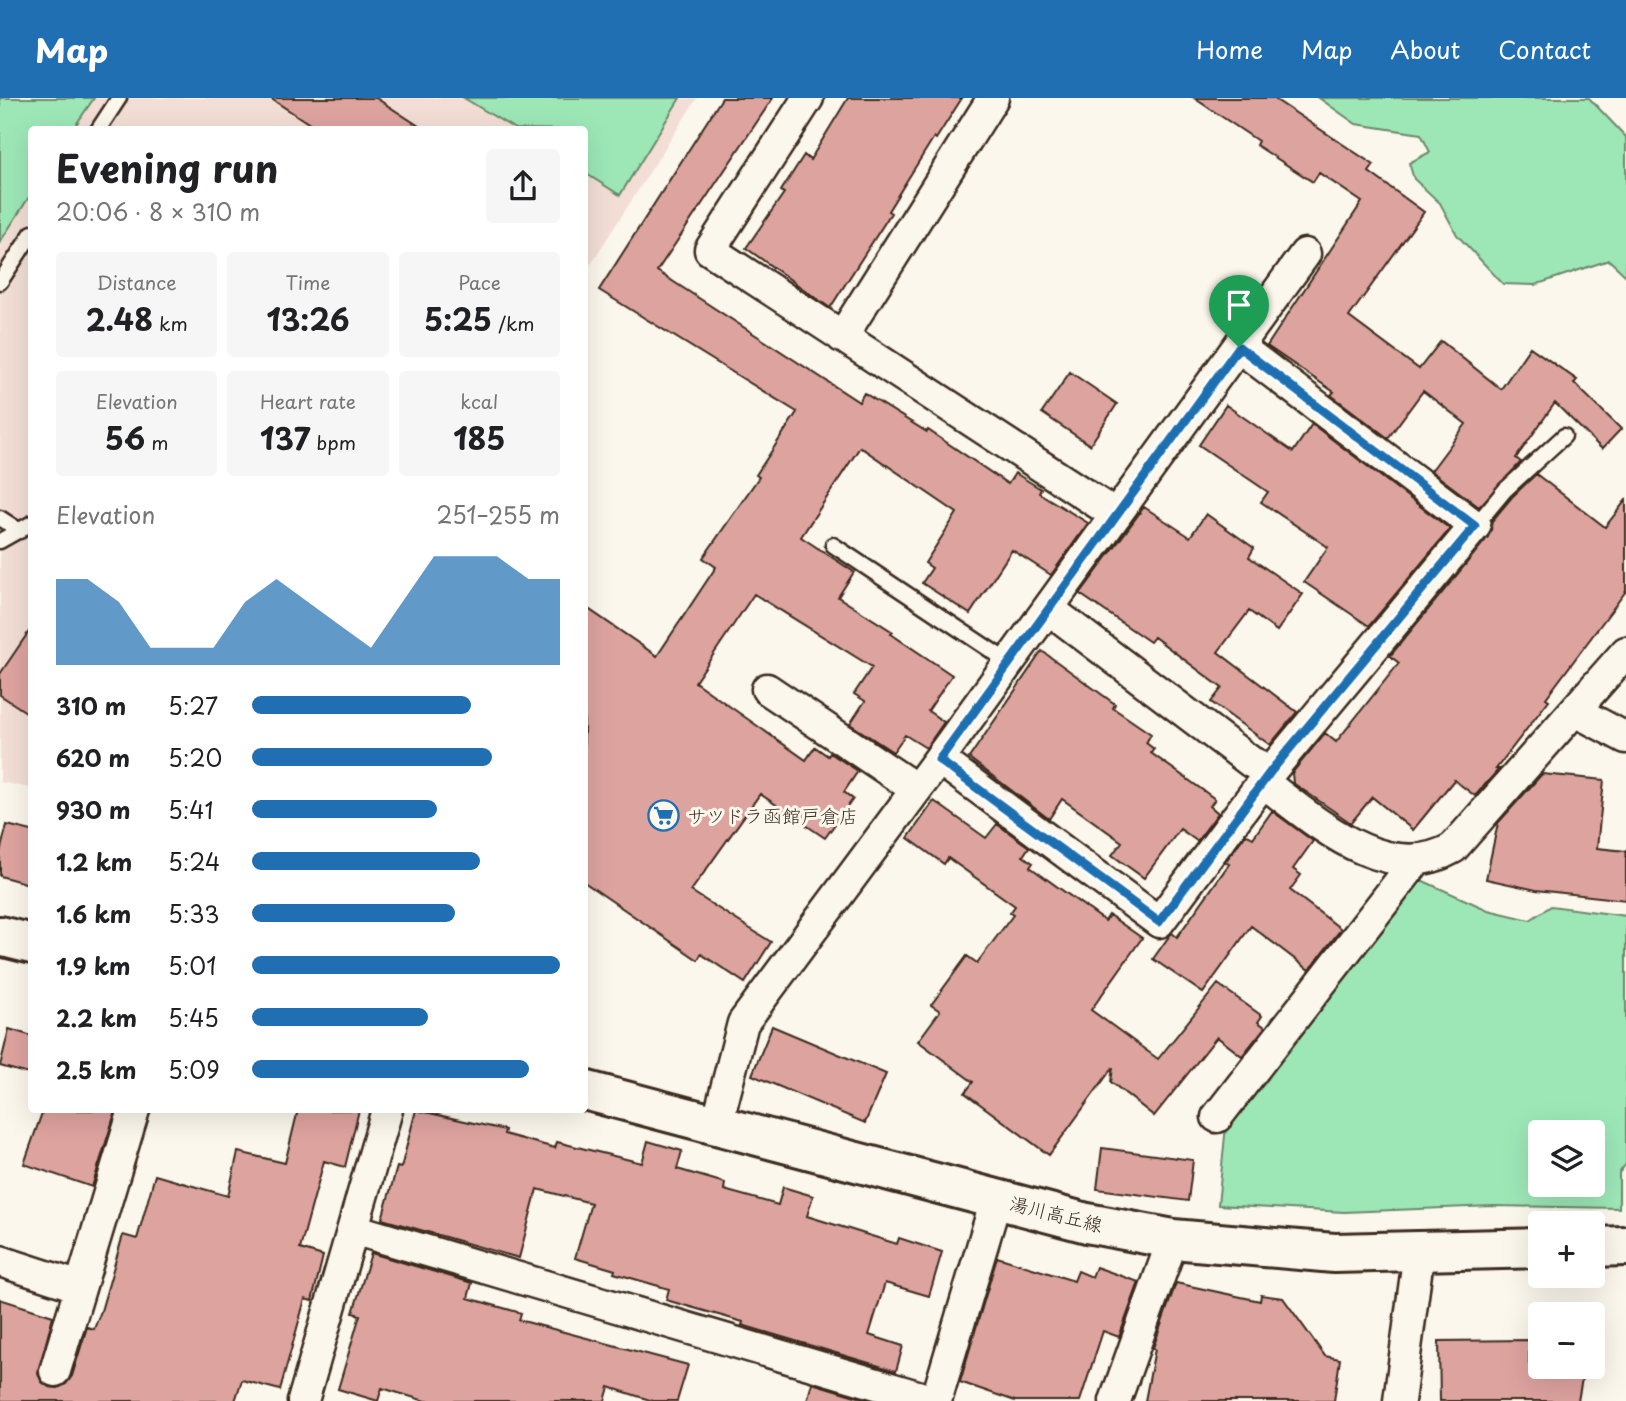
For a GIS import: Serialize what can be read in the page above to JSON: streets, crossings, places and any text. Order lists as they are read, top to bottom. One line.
{"streets":{"street":["湯川高丘線"]},"places":{"supermarket":["サツドラ函館戸倉店"]},"page":{"header":"Map","nav":["Home","Map","About","Contact"],"heading":["Evening run","20:06 · 8 × 310 m"],"stats":[["Distance","2.48 km"],["Time","13:26"],["Pace","5:25 /km"],["Elevation","56 m"],["Heart rate","137 bpm"],["kcal","185"]],"chart":["Elevation","251–255 m"],"list":[{"name":"310 m","note":"5:27"},{"name":"620 m","note":"5:20"},{"name":"930 m","note":"5:41"},{"name":"1.2 km","note":"5:24"},{"name":"1.6 km","note":"5:33"},{"name":"1.9 km","note":"5:01"},{"name":"2.2 km","note":"5:45"},{"name":"2.5 km","note":"5:09"}],"map_buttons":["+","−"]}}
